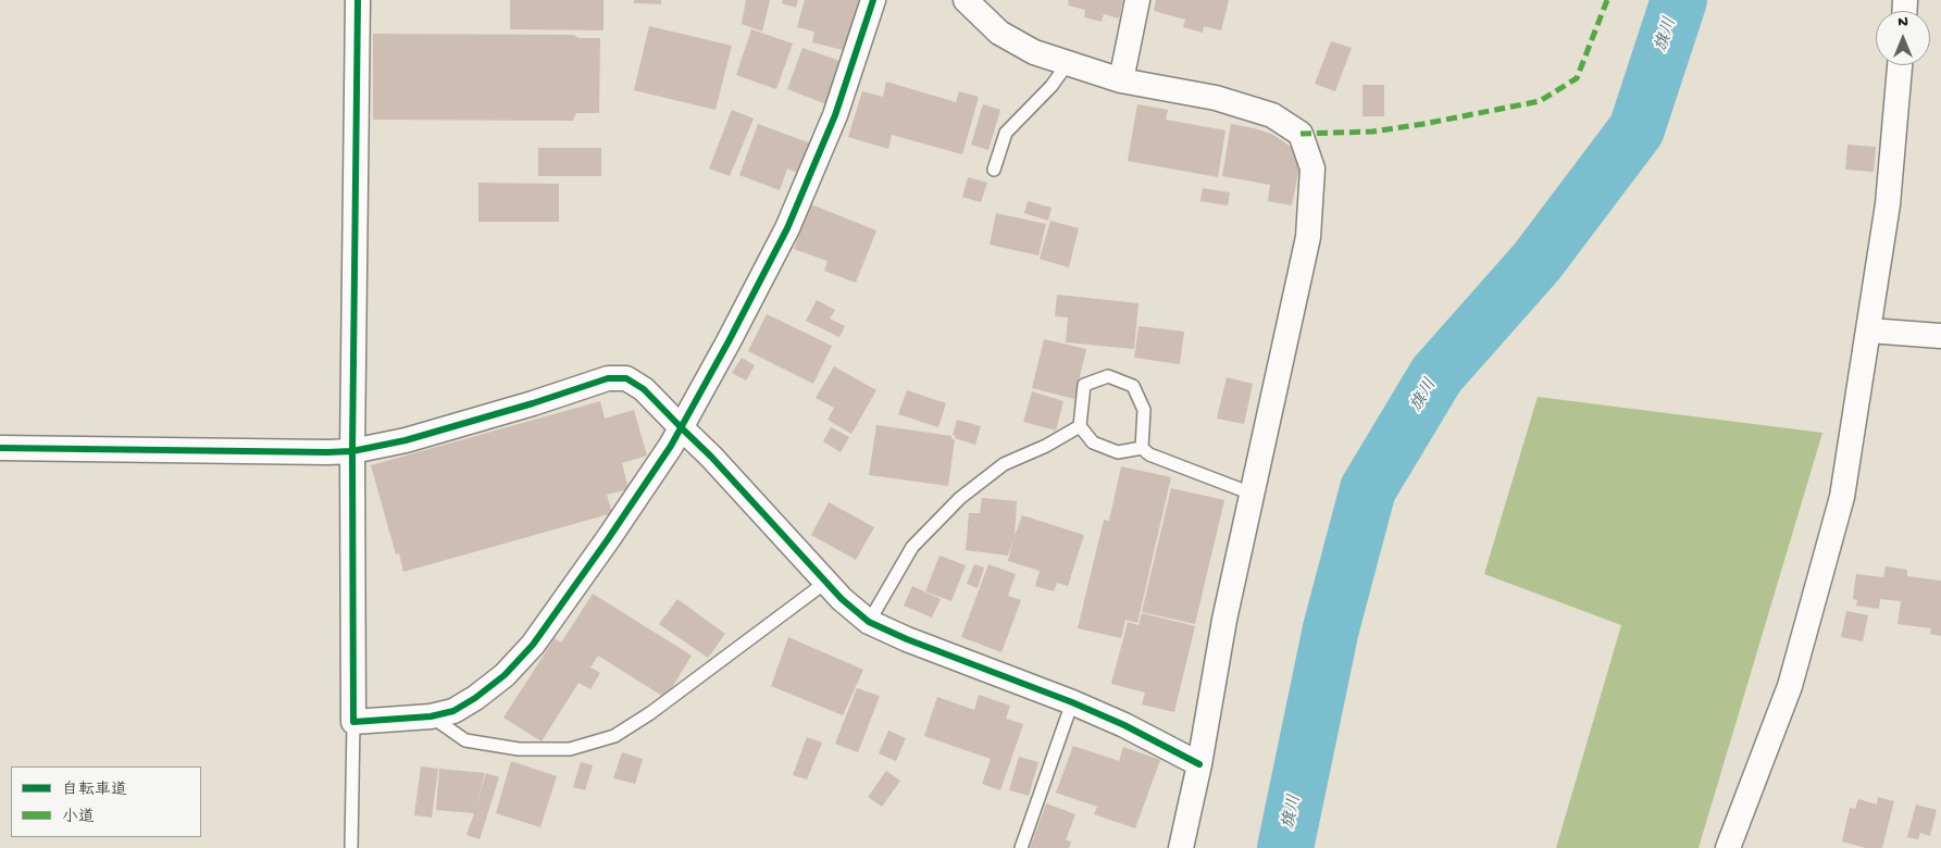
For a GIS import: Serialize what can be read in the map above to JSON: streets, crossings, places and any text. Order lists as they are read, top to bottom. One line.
{"water":["旗川"],"legend":["自転車道","小道"],"north":"top"}
